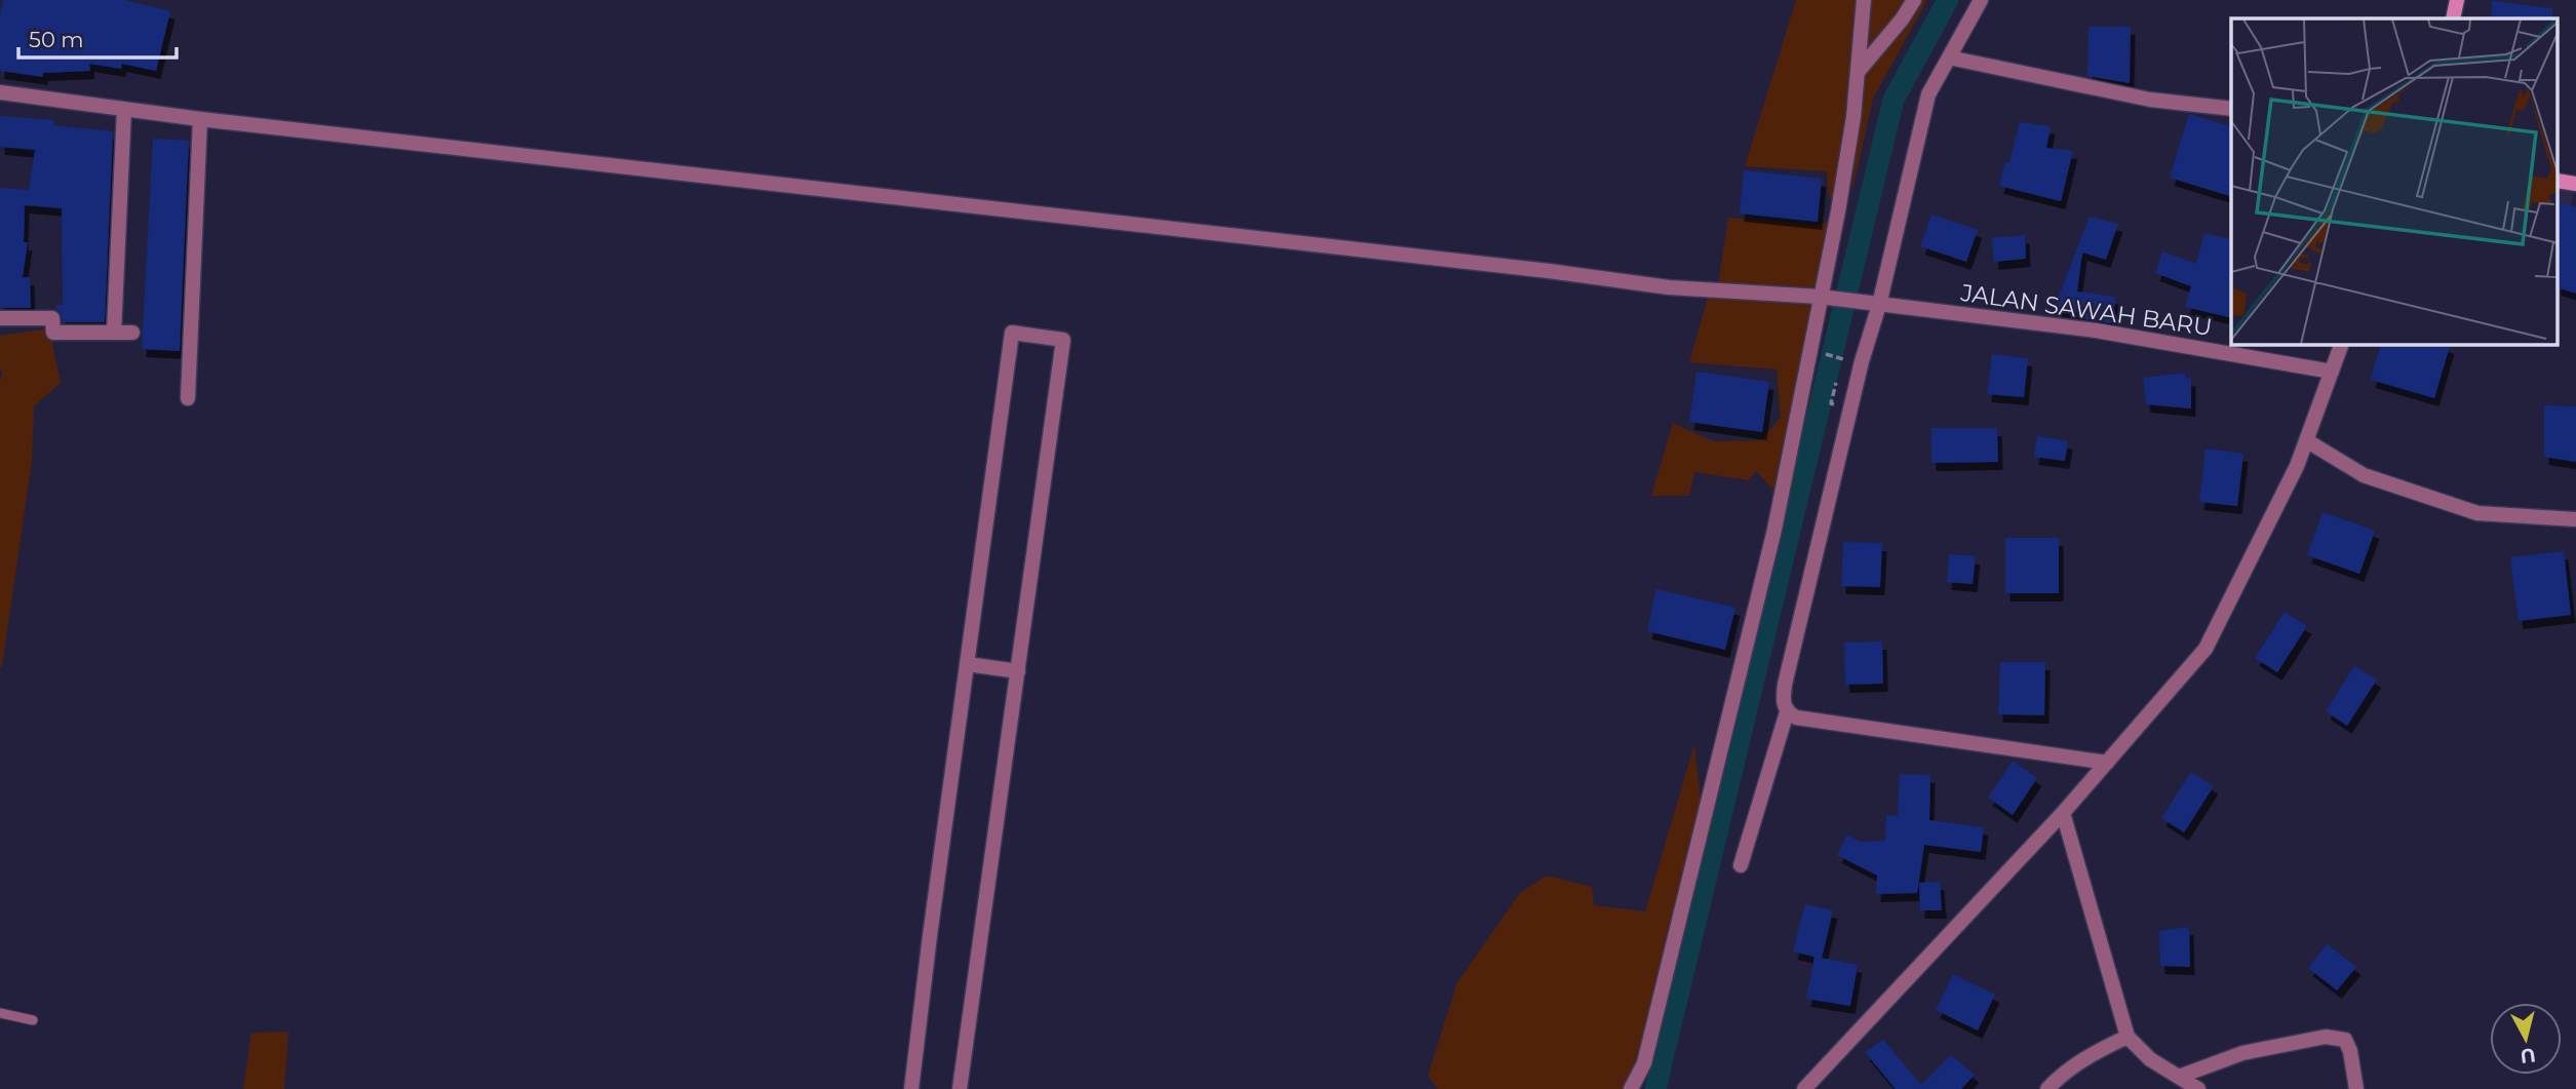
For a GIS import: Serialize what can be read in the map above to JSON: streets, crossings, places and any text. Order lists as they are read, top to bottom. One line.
{"streets":{"street":["JALAN SAWAH BARU"]},"scale_bar":"50 m","north":"bottom"}
